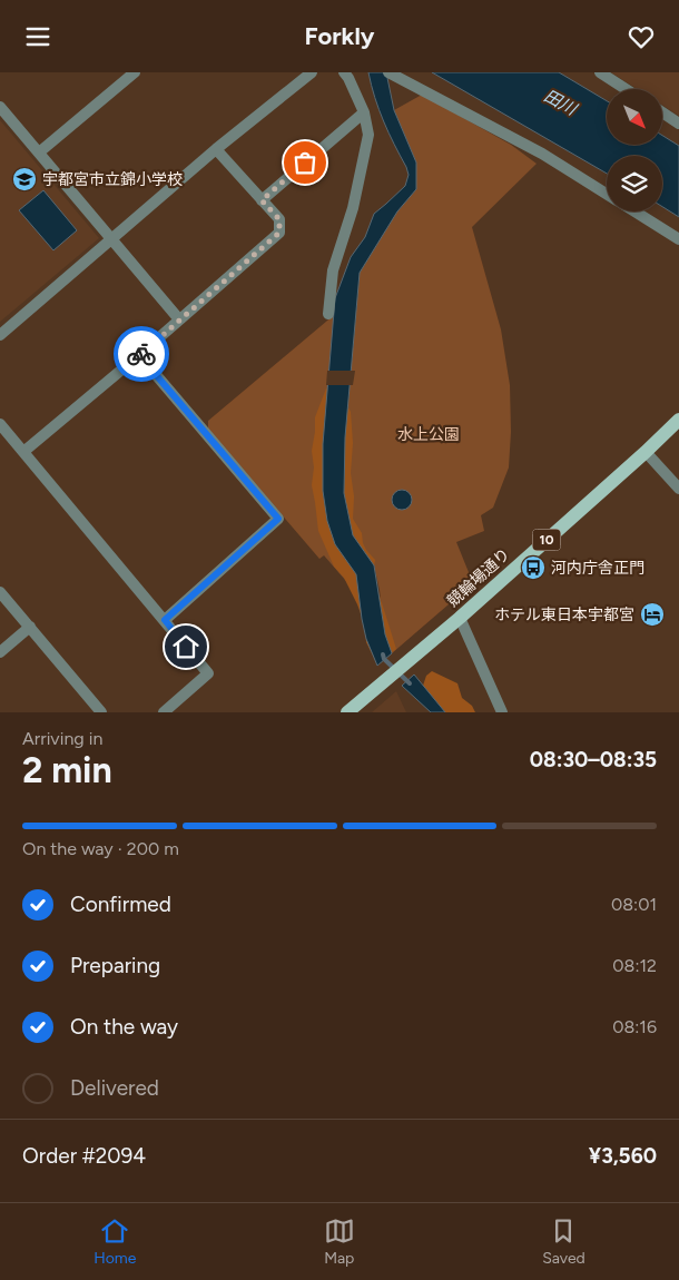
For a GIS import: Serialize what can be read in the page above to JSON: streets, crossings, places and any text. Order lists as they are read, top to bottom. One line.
{"streets":{"main road":["10","競輪場通り"]},"water":["田川"],"parks":["水上公園"],"places":{"school or university":["宇都宮市立錦小学校"],"bus stop":["河内庁舎正門"],"hotel":["ホテル東日本宇都宮"]},"north":"bottom right","page":{"header":"Forkly","heading":["2 min","Arriving in","08:30–08:35"],"panel":["Order #2094","¥3,560"],"bar":"On the way · 200 m","list":[["Confirmed","08:01"],["Preparing","08:12"],["On the way","08:16"],"Delivered"],"tabs":["Home","Map","Saved"]}}
